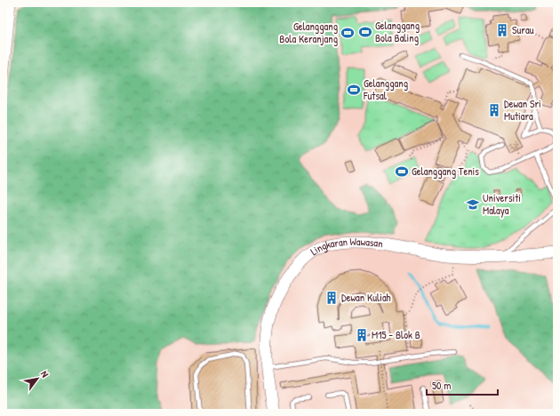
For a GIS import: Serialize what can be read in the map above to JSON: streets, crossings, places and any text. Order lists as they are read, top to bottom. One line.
{"streets":{"street":["Lingkaran Wawasan"]},"places":{"building":["Surau","Dewan Sri Mutiara","Dewan Kuliah","M15 - Blok B"],"sports":["Gelanggang Bola Baling","Gelanggang Bola Keranjang","Gelanggang Futsal","Gelanggang Tenis"],"school or university":["Universiti Malaya"]},"scale_bar":"50 m","north":"top right"}
